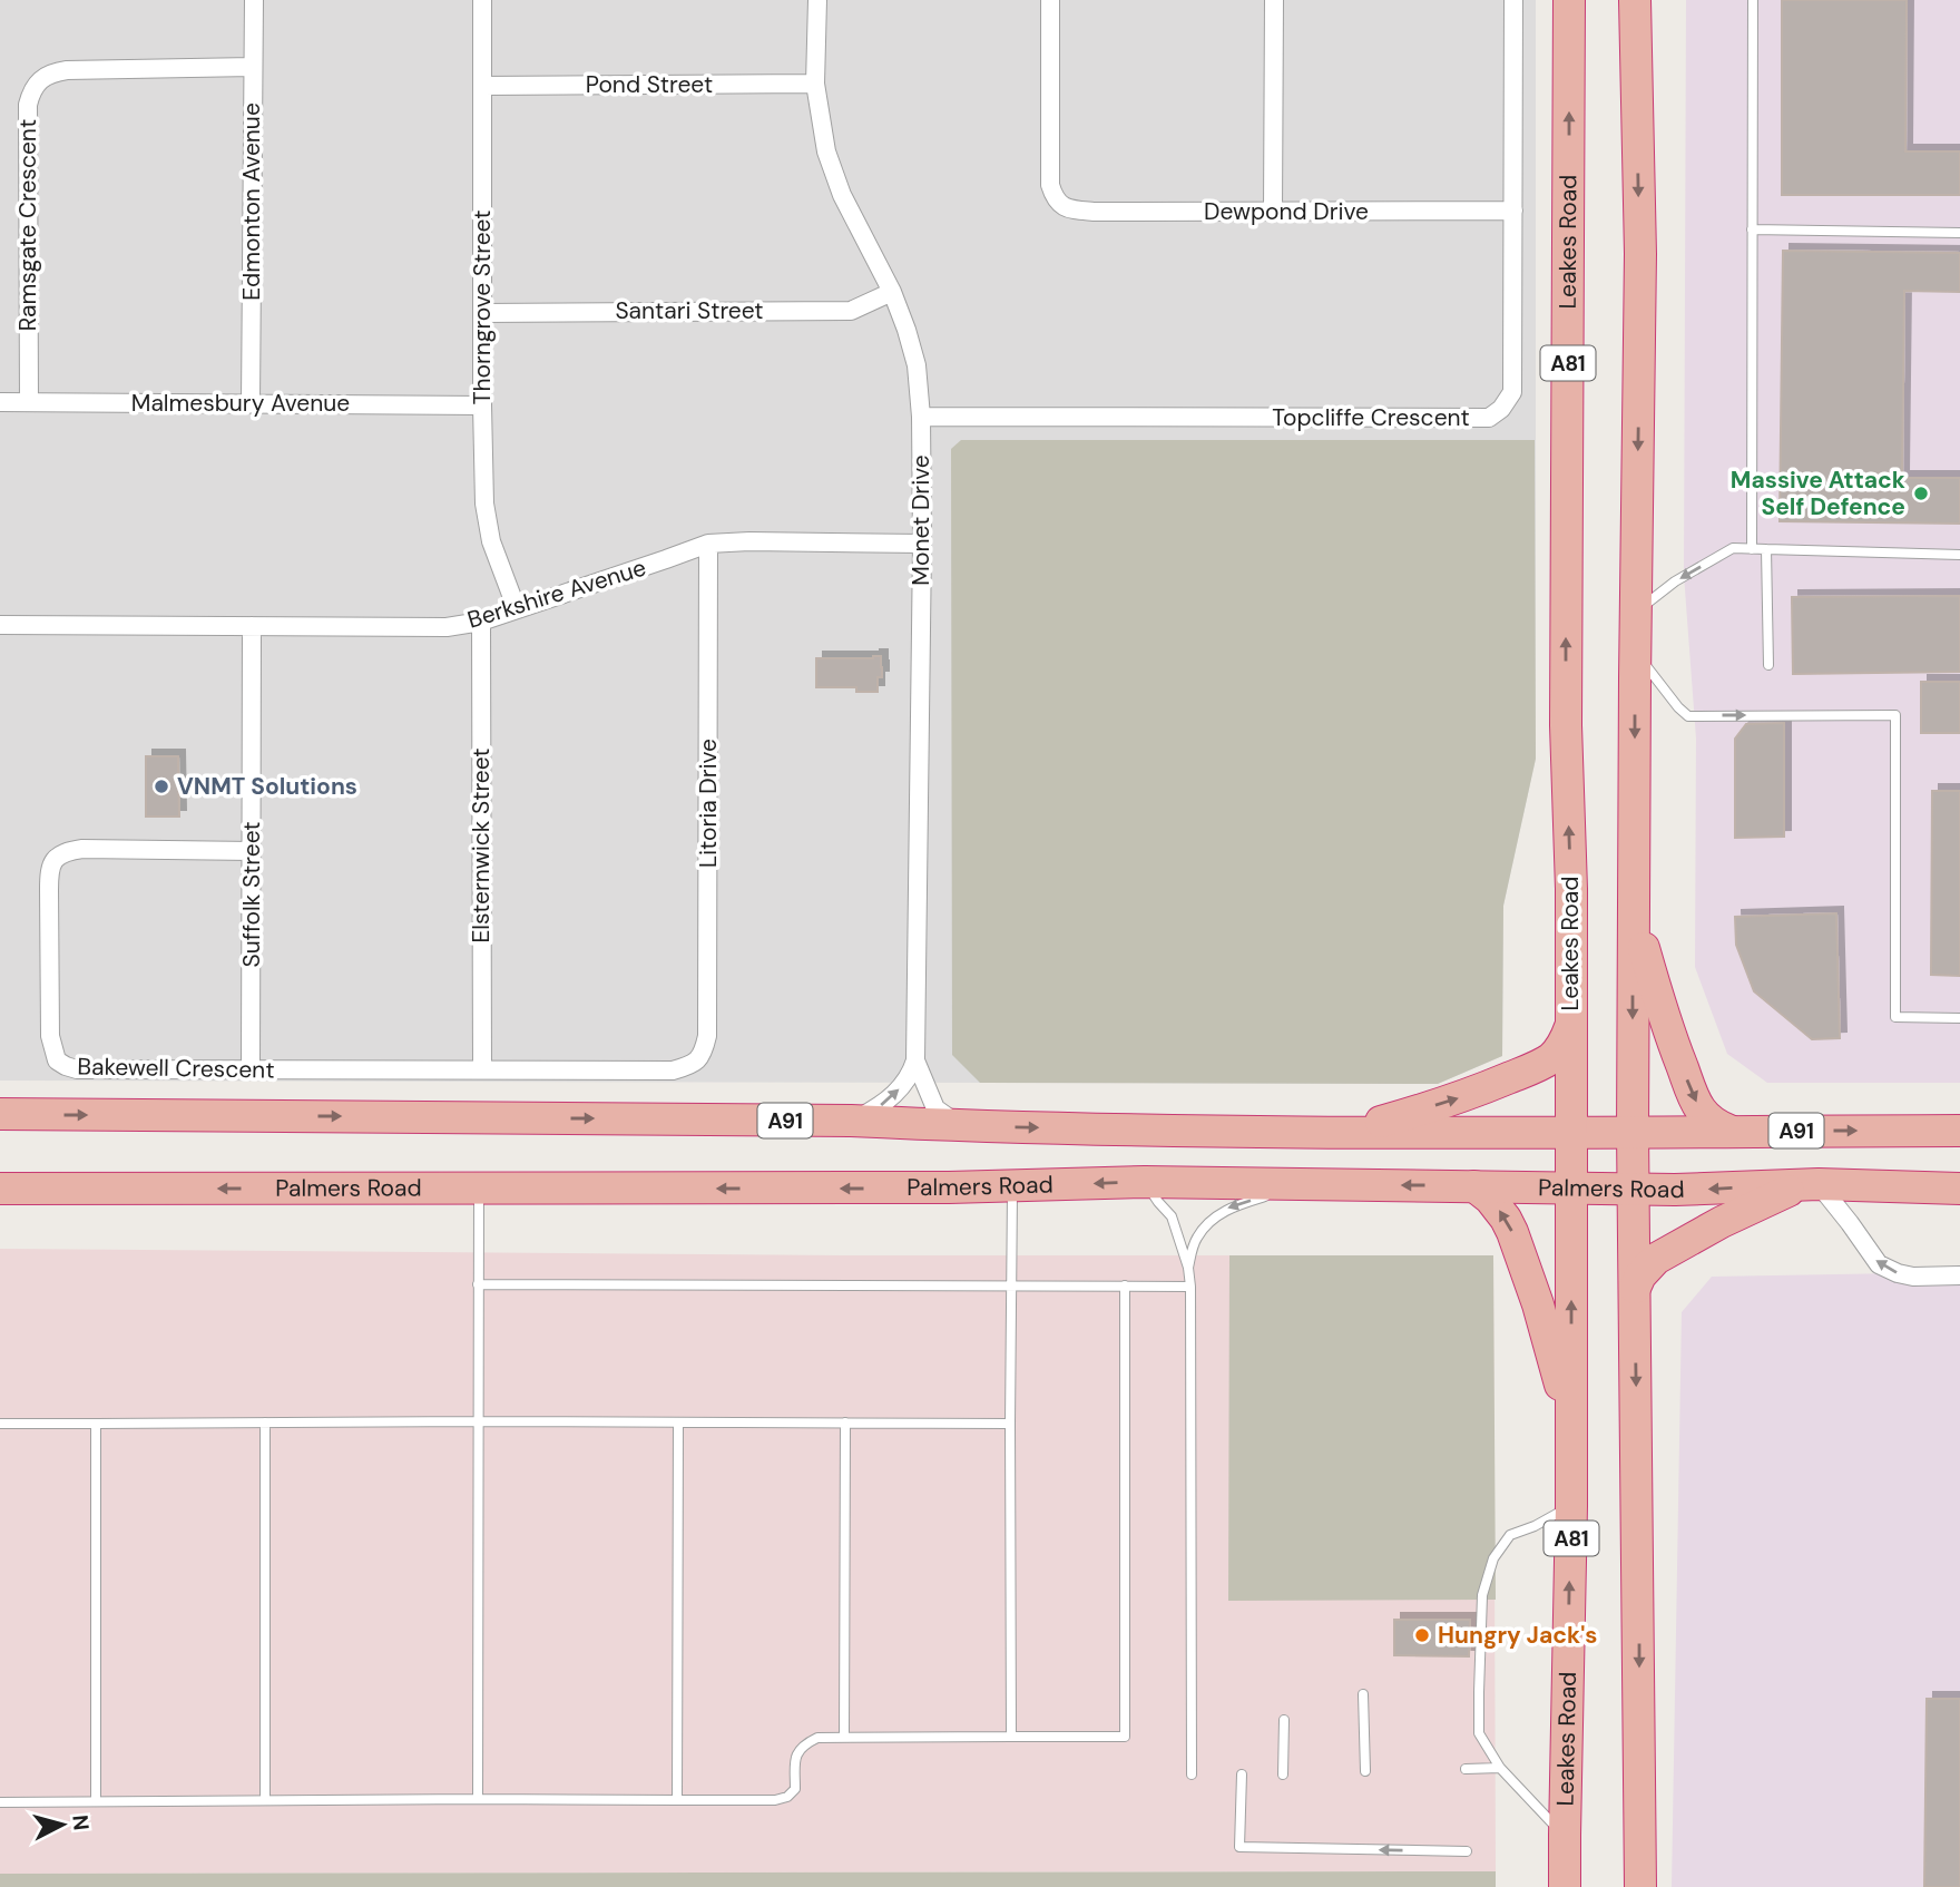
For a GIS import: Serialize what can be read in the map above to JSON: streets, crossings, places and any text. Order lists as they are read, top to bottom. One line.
{"streets":{"highway":["Leakes Road","A81","A91","Palmers Road"],"street":["Pond Street","Edmonton Avenue","Dewpond Drive","Ramsgate Crescent","Thorngrove Street","Santari Street","Malmesbury Avenue","Topcliffe Crescent","Monet Drive","Berkshire Avenue","Litoria Drive","Elsternwick Street","Suffolk Street","Bakewell Crescent"]},"crossings":[["Pond Street","Thorngrove Street"],["Pond Street","Monet Drive"],["Edmonton Avenue","Ramsgate Crescent"],["Edmonton Avenue","Malmesbury Avenue"],["Dewpond Drive","Topcliffe Crescent"],["Ramsgate Crescent","Malmesbury Avenue"],["Leakes Road","A91"],["Leakes Road","Palmers Road"],["Thorngrove Street","Santari Street"],["Thorngrove Street","Malmesbury Avenue"],["Thorngrove Street","Berkshire Avenue"],["Santari Street","Monet Drive"],["Topcliffe Crescent","Monet Drive"],["Monet Drive","Berkshire Avenue"],["Monet Drive","A91"],["Berkshire Avenue","Litoria Drive"],["Berkshire Avenue","Elsternwick Street"],["Berkshire Avenue","Suffolk Street"],["Litoria Drive","Bakewell Crescent"],["Elsternwick Street","Bakewell Crescent"],["Suffolk Street","Bakewell Crescent"]],"places":["Massive Attack Self Defence","VNMT Solutions","Hungry Jack's"],"north":"right"}
